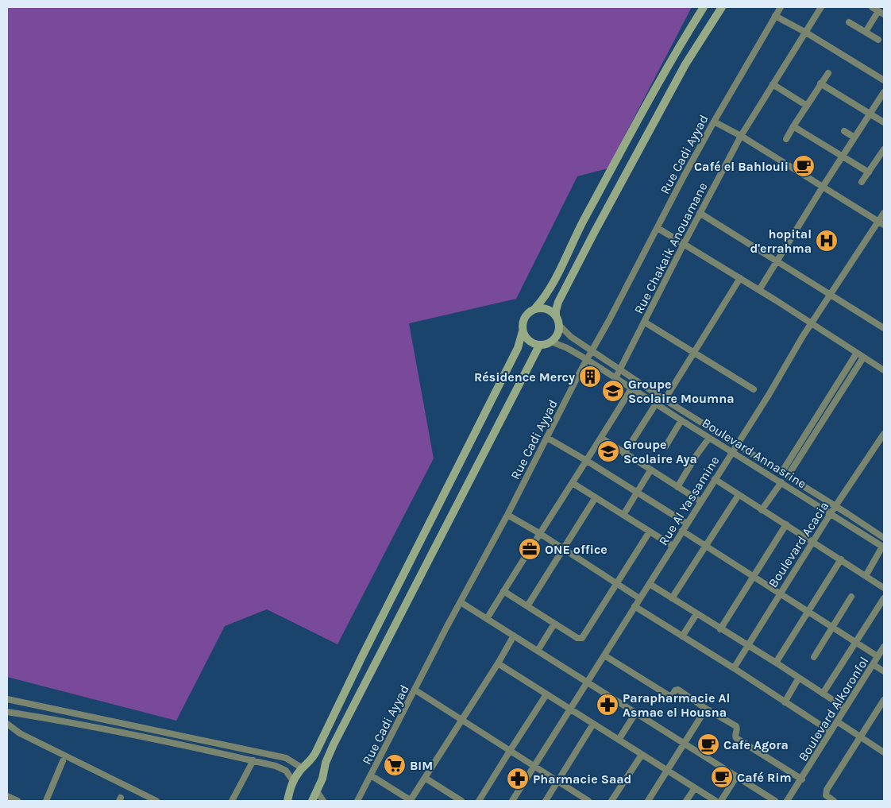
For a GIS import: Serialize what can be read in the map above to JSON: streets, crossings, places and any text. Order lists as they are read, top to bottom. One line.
{"streets":{"street":["Rue Cadi Ayyad","Rue Chakaik Anouamane","Boulevard Annasrine","Rue Al Yassamine","Boulevard Acacia","Boulevard Alkoronfol"]},"crossings":[["Rue Cadi Ayyad","Boulevard Annasrine"],["Rue Chakaik Anouamane","Boulevard Annasrine"],["Boulevard Annasrine","Rue Al Yassamine"],["Boulevard Annasrine","Boulevard Acacia"]],"places":{"cafe":["Café el Bahlouli","Cafe Agora","Café Rim"],"hospital":["hopital d'errahma"],"building":["Résidence Mercy"],"school or university":["Groupe Scolaire Moumna","Groupe Scolaire Aya"],"office":["ONE office"],"pharmacy":["Parapharmacie Al Asmae el Housna","Pharmacie Saad"],"supermarket":["BIM"]}}
